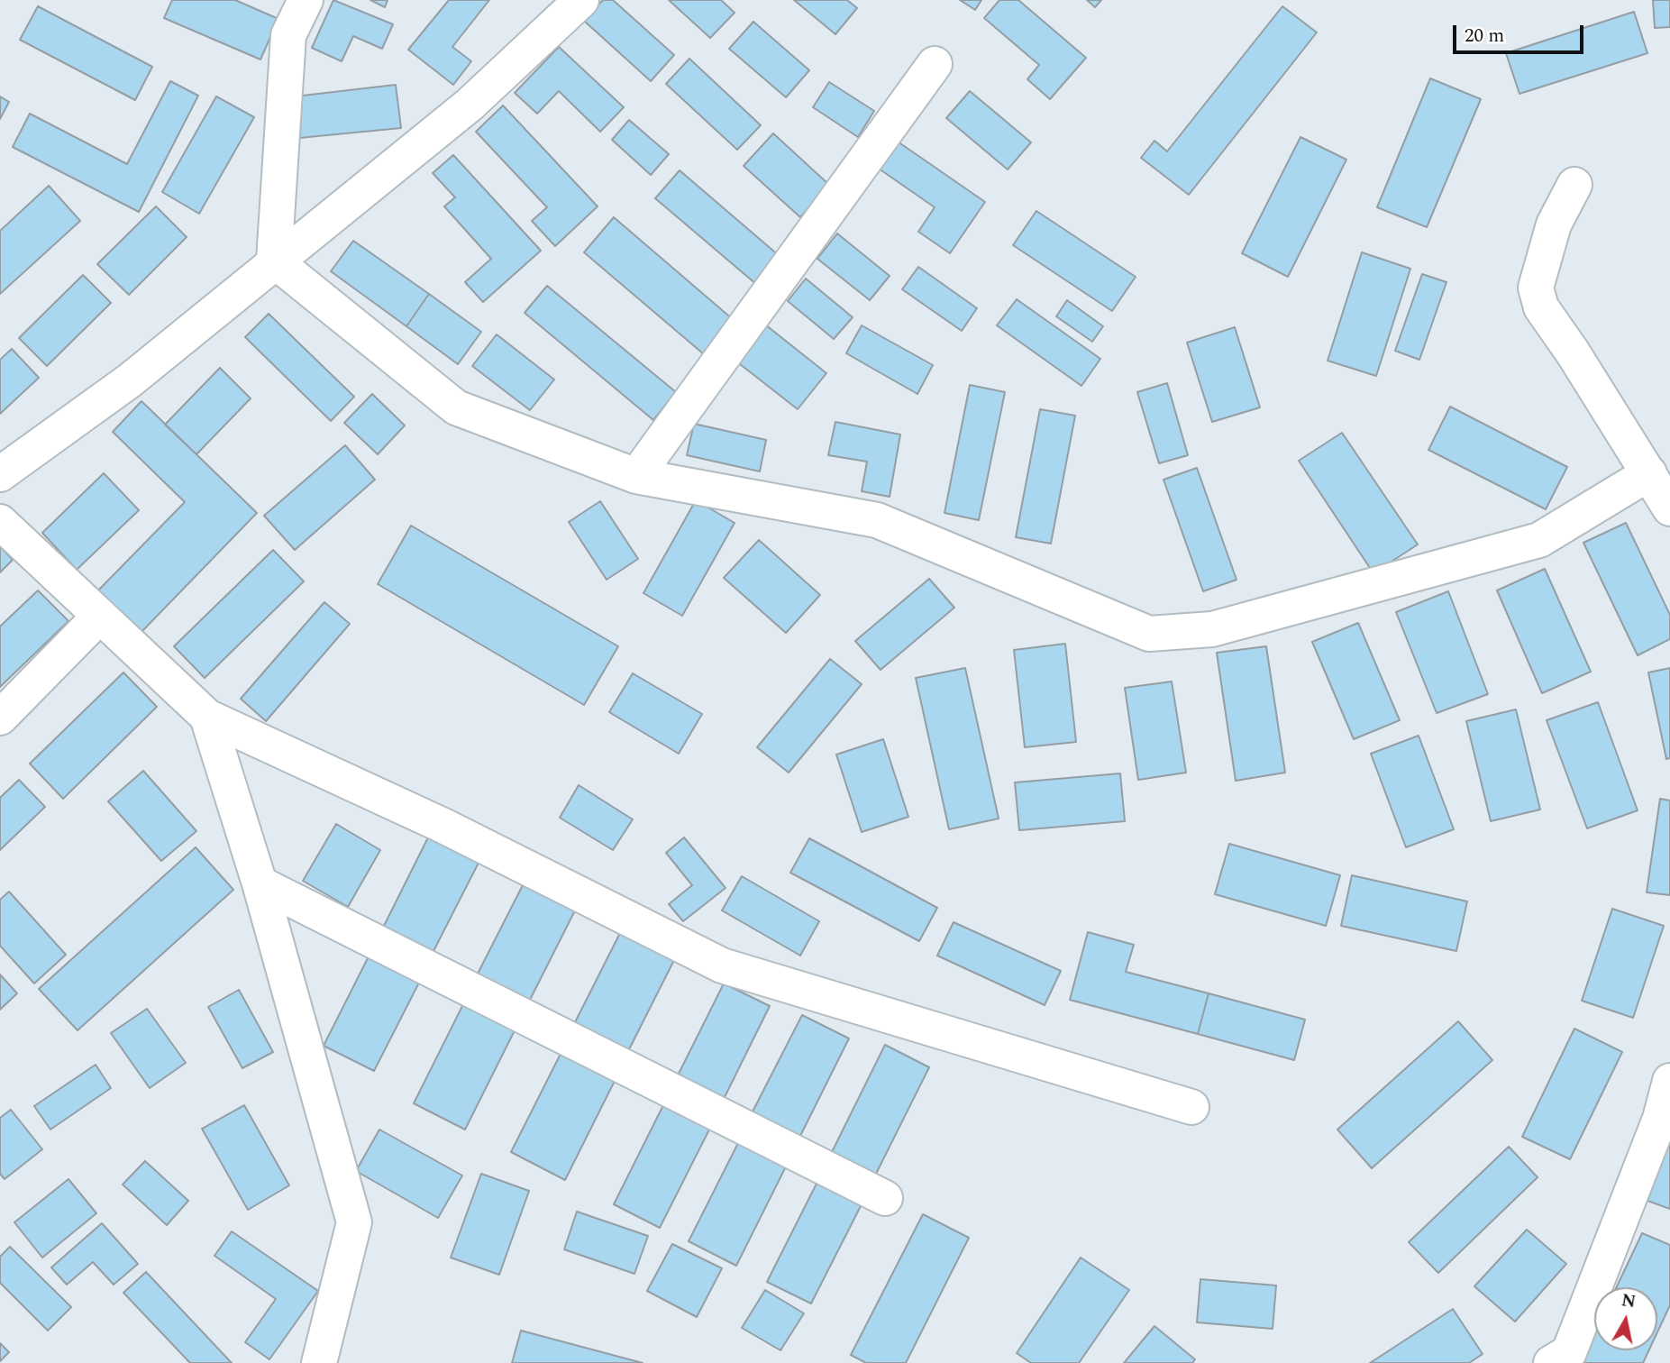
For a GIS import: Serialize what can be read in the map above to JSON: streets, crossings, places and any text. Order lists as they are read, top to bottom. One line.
{"scale_bar":"20 m","north":"top"}
